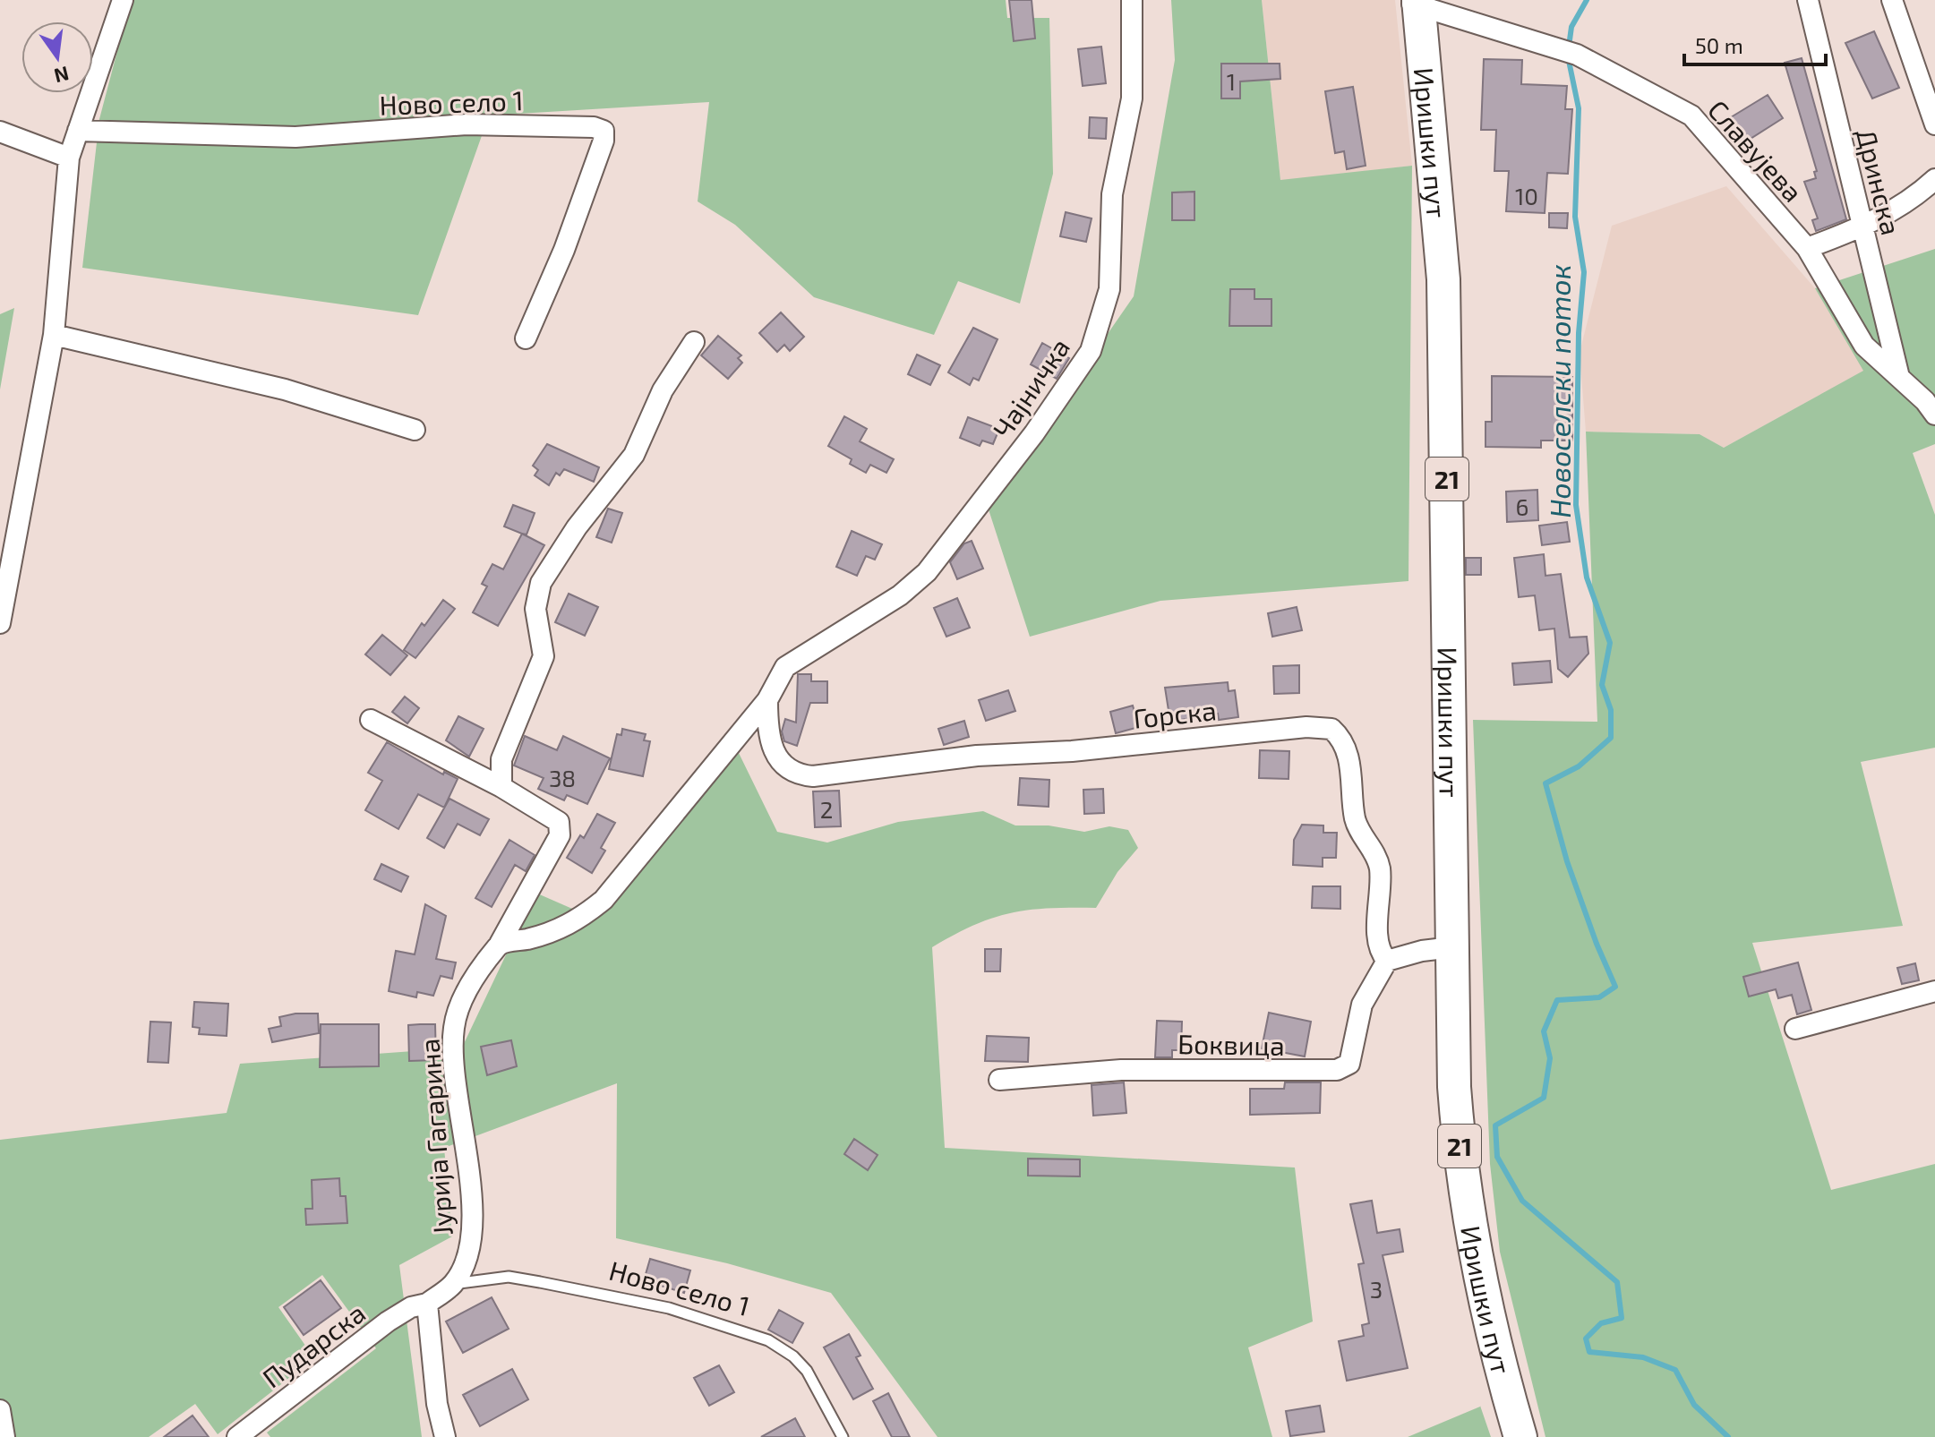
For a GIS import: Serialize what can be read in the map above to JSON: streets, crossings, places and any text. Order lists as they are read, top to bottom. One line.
{"streets":{"main road":["Иришки пут","21"],"street":["Ново село 1","Славујева","Дринска","Чајничка","Горска","Боквица","Јурија Гагарина","Пударска"]},"crossings":[["Ново село 1","Јурија Гагарина"],["Иришки пут","Славујева"],["Славујева","Дринска"],["Чајничка","Горска"],["Горска","Боквица"],["Јурија Гагарина","Пударска"]],"water":["Новоселски поток"],"house_numbers":["1","10","6","38","2","3"],"scale_bar":"50 m","north":"bottom"}
